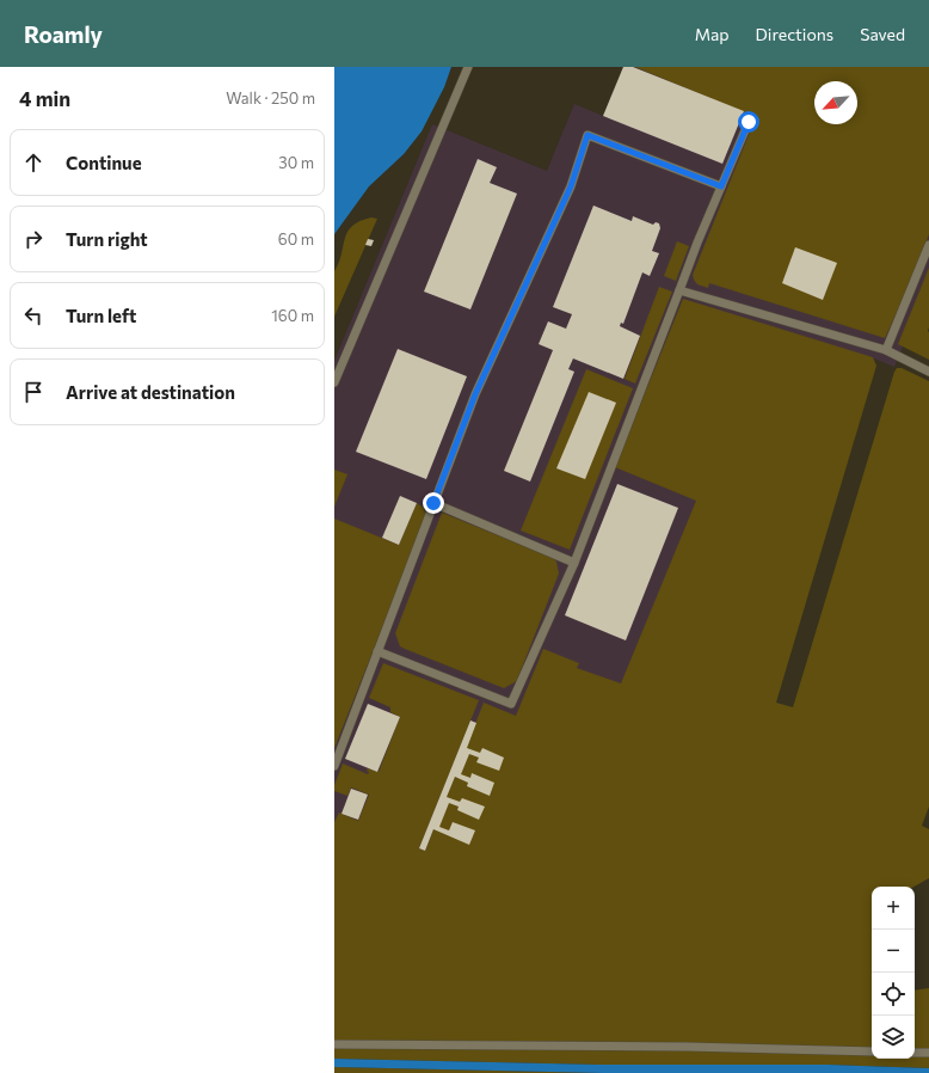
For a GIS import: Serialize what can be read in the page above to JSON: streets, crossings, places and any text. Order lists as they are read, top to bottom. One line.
{"north":"bottom left","page":{"header":"Roamly","nav":["Map","Directions","Saved"],"heading":["4 min","Walk · 250 m"],"list":[["Continue","30 m"],["Turn right","60 m"],["Turn left","160 m"],"Arrive at destination"],"map_buttons":["+","−"]}}
